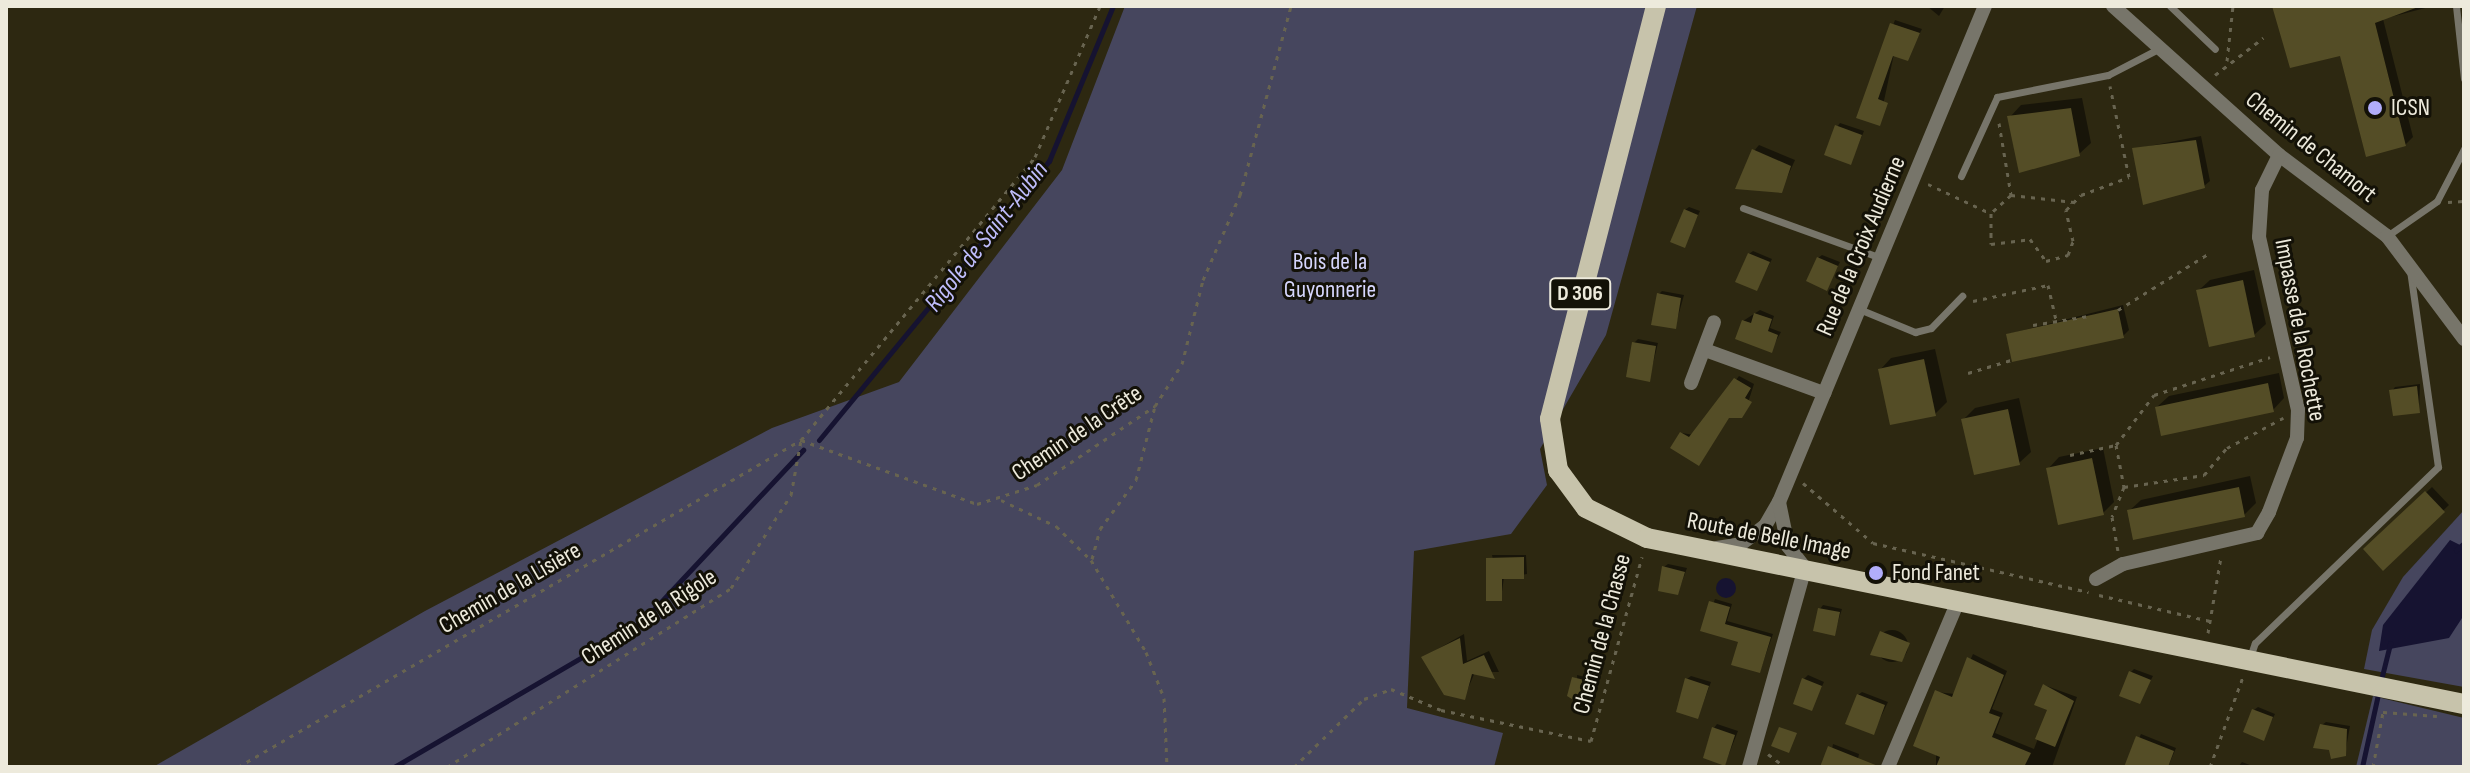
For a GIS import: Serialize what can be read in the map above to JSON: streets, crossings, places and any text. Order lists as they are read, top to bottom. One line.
{"streets":{"main road":["D 306","Route de Belle Image"],"street":["Chemin de Chamort","Rue de la Croix Audierne","Impasse de la Rochette"],"path":["Chemin de la Crête","Chemin de la Lisière","Chemin de la Rigole","Chemin de la Chasse"]},"crossings":[["Chemin de Chamort","Impasse de la Rochette"],["Rue de la Croix Audierne","Route de Belle Image"],["Chemin de la Crête","Chemin de la Lisière"],["Chemin de la Crête","Chemin de la Rigole"],["Route de Belle Image","Chemin de la Chasse"],["Chemin de la Lisière","Chemin de la Rigole"]],"water":["Rigole de Saint-Aubin"],"parks":["Bois de la Guyonnerie"],"places":["ICSN","Fond Fanet"]}
